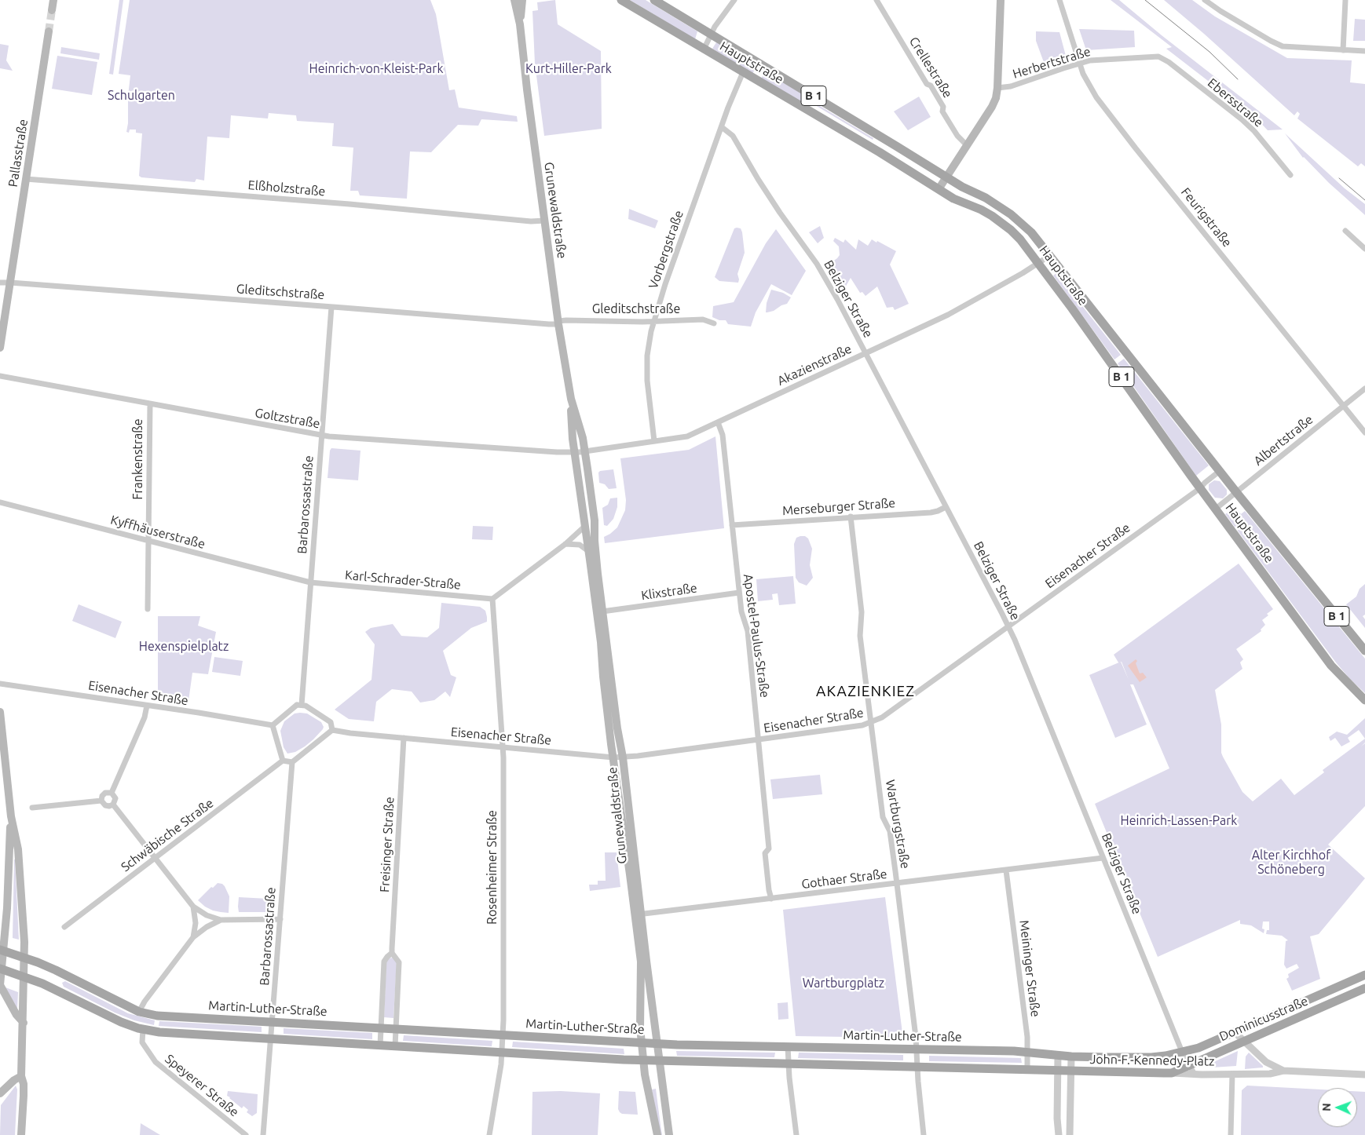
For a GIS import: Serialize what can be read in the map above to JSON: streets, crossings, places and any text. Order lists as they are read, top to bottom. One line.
{"streets":{"main road":["Hauptstraße","B 1","Pallasstraße","Grunewaldstraße","Martin-Luther-Straße","Dominicusstraße","John-F.-Kennedy-Platz"],"street":["Herbertstraße","Crellestraße","Ebersstraße","Elßholzstraße","Feurigstraße","Vorbergstraße","Gleditschstraße","Belziger Straße","Akazienstraße","Goltzstraße","Albertstraße","Frankenstraße","Barbarossastraße","Merseburger Straße","Kyffhäuserstraße","Eisenacher Straße","Karl-Schrader-Straße","Klixstraße","Apostel-Paulus-Straße","Wartburgstraße","Schwäbische Straße","Freisinger Straße","Rosenheimer Straße","Gothaer Straße","Meininger Straße","Speyerer Straße"]},"crossings":[["Hauptstraße","Vorbergstraße"],["Hauptstraße","Akazienstraße"],["Hauptstraße","Albertstraße"],["Hauptstraße","Eisenacher Straße"],["Herbertstraße","Ebersstraße"],["Herbertstraße","Feurigstraße"],["Pallasstraße","Elßholzstraße"],["Pallasstraße","Gleditschstraße"],["Elßholzstraße","Grunewaldstraße"],["Grunewaldstraße","Gleditschstraße"],["Grunewaldstraße","Akazienstraße"],["Grunewaldstraße","Goltzstraße"],["Grunewaldstraße","Eisenacher Straße"],["Grunewaldstraße","Klixstraße"],["Grunewaldstraße","Gothaer Straße"],["Grunewaldstraße","Martin-Luther-Straße"],["Feurigstraße","Albertstraße"],["Vorbergstraße","Gleditschstraße"],["Vorbergstraße","Belziger Straße"],["Vorbergstraße","Akazienstraße"],["Gleditschstraße","Barbarossastraße"],["Belziger Straße","Akazienstraße"],["Belziger Straße","Merseburger Straße"],["Belziger Straße","Eisenacher Straße"],["Belziger Straße","Gothaer Straße"],["Belziger Straße","Martin-Luther-Straße"],["Belziger Straße","Dominicusstraße"],["Belziger Straße","John-F.-Kennedy-Platz"],["Akazienstraße","Goltzstraße"],["Akazienstraße","Apostel-Paulus-Straße"],["Goltzstraße","Frankenstraße"],["Goltzstraße","Barbarossastraße"],["Frankenstraße","Kyffhäuserstraße"],["Barbarossastraße","Kyffhäuserstraße"],["Barbarossastraße","Karl-Schrader-Straße"],["Barbarossastraße","Martin-Luther-Straße"],["Merseburger Straße","Apostel-Paulus-Straße"],["Merseburger Straße","Wartburgstraße"],["Kyffhäuserstraße","Karl-Schrader-Straße"],["Eisenacher Straße","Apostel-Paulus-Straße"],["Eisenacher Straße","Wartburgstraße"],["Eisenacher Straße","Freisinger Straße"],["Eisenacher Straße","Rosenheimer Straße"],["Karl-Schrader-Straße","Rosenheimer Straße"],["Klixstraße","Apostel-Paulus-Straße"],["Apostel-Paulus-Straße","Gothaer Straße"],["Wartburgstraße","Gothaer Straße"],["Wartburgstraße","Martin-Luther-Straße"],["Freisinger Straße","Martin-Luther-Straße"],["Rosenheimer Straße","Martin-Luther-Straße"],["Gothaer Straße","Meininger Straße"],["Meininger Straße","Martin-Luther-Straße"],["Martin-Luther-Straße","Dominicusstraße"],["Dominicusstraße","John-F.-Kennedy-Platz"]],"districts":["AKAZIENKIEZ"],"parks":["Heinrich-von-Kleist-Park","Kurt-Hiller-Park","Schulgarten","Hexenspielplatz","Heinrich-Lassen-Park","Alter Kirchhof Schöneberg","Wartburgplatz"],"north":"left"}
